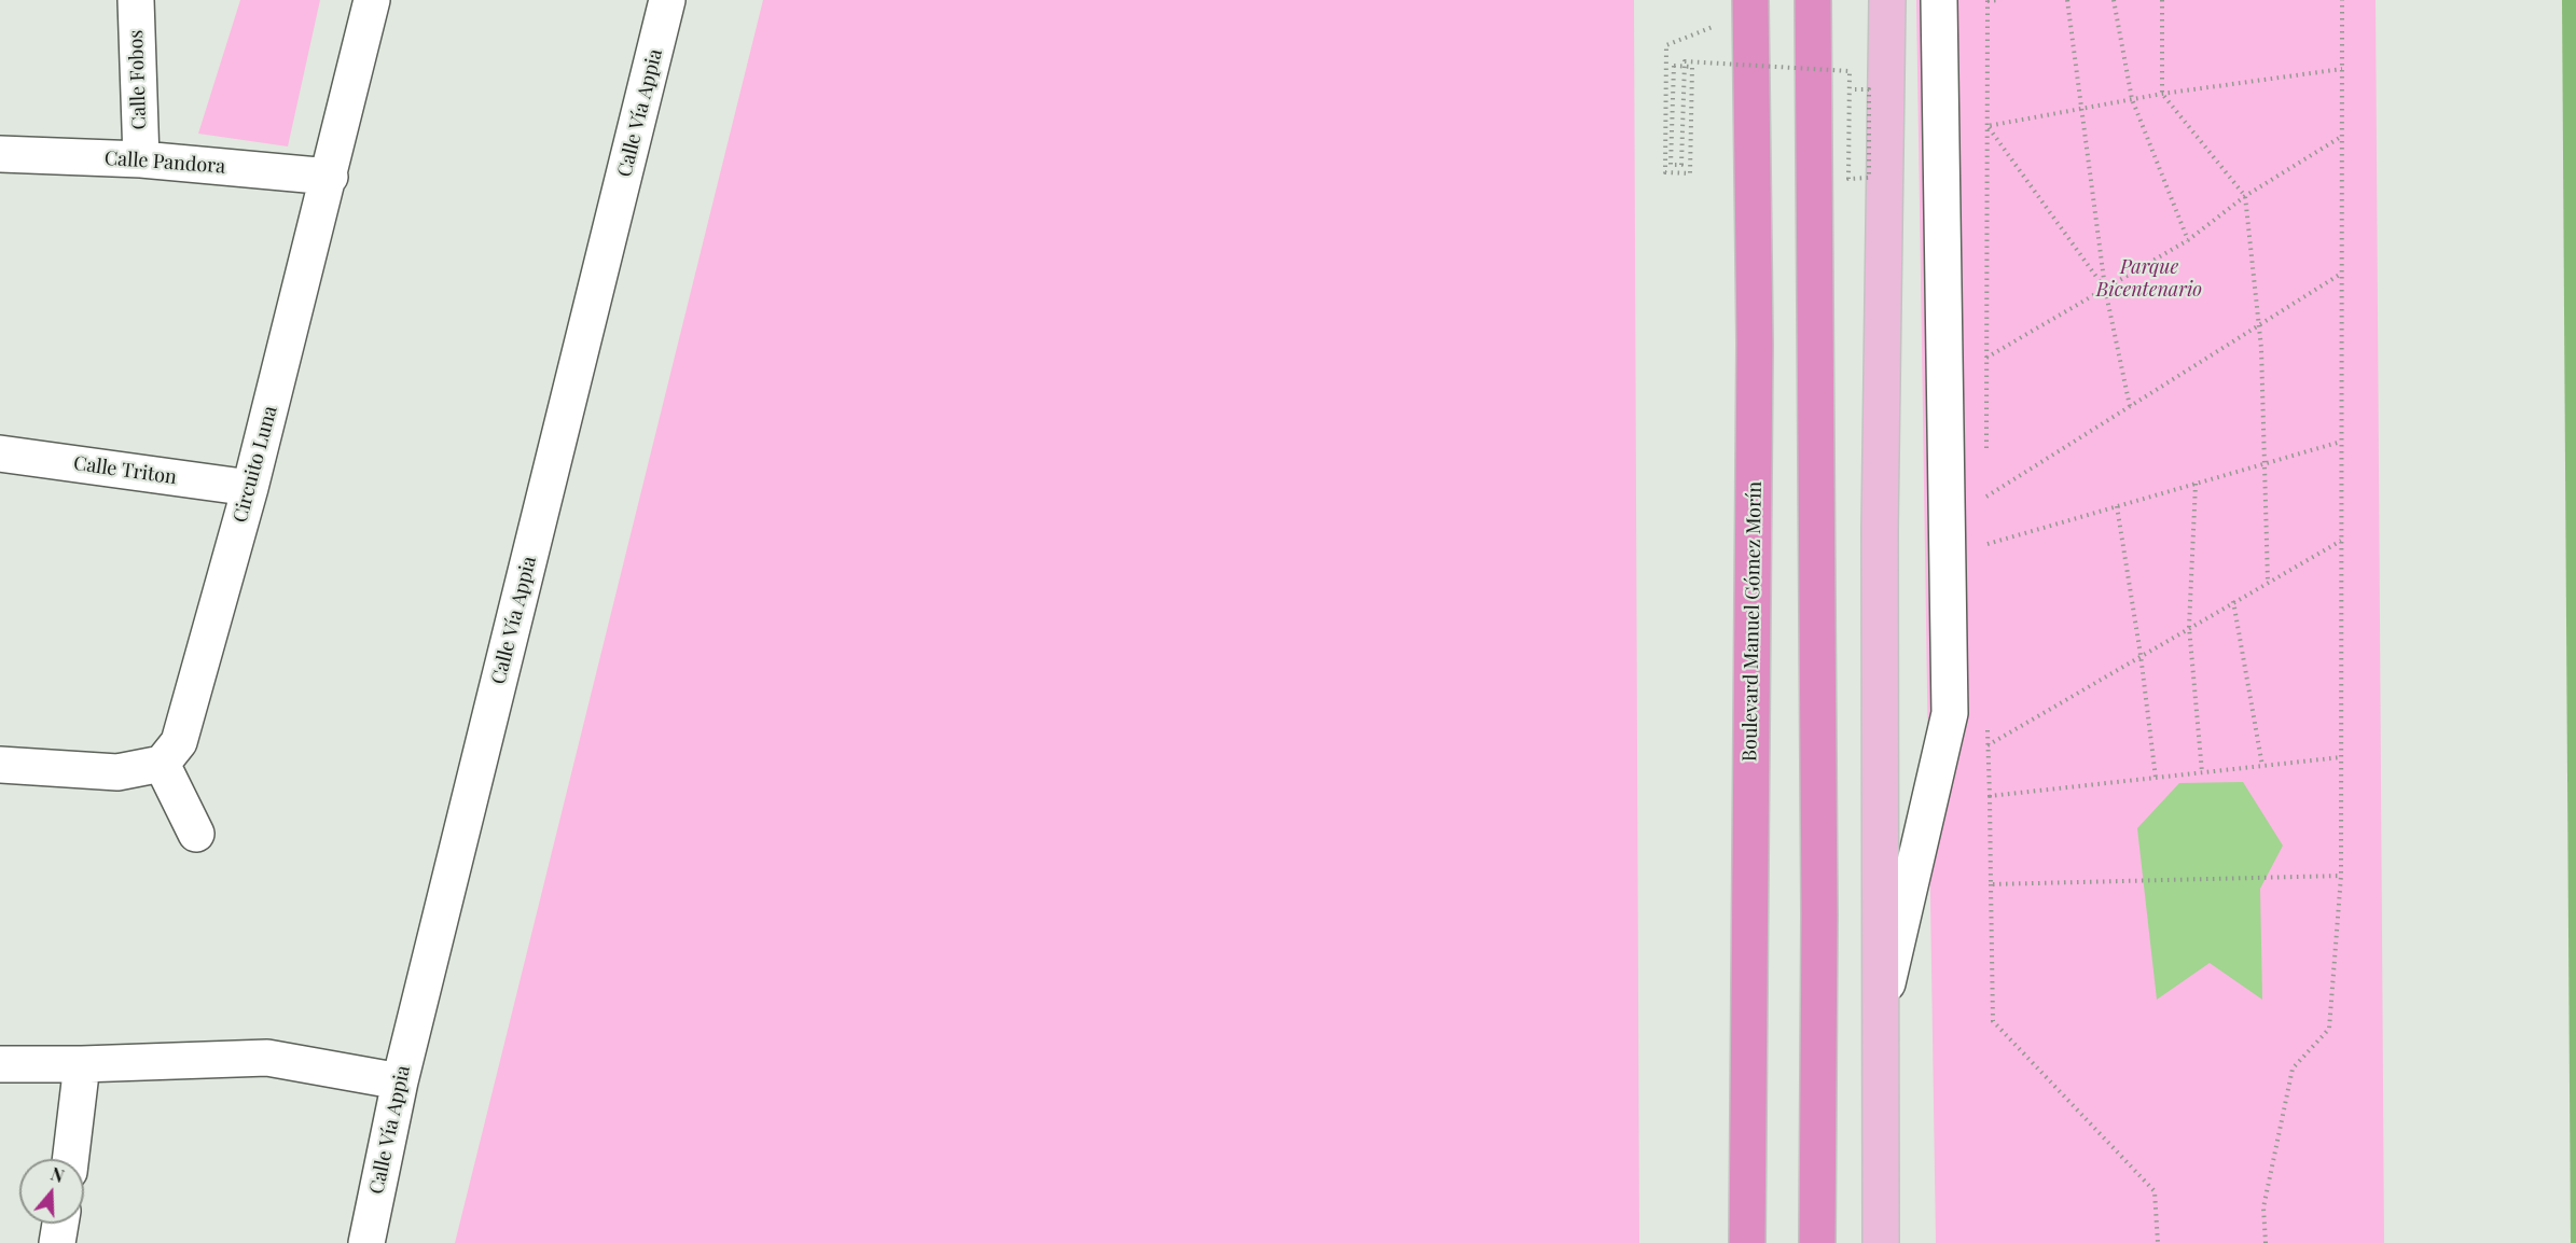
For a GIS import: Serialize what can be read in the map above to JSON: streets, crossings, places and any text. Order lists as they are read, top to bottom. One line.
{"streets":{"highway":["Boulevard Manuel Gómez Morín"],"street":["Calle Fobos","Calle Vía Appia","Calle Pandora","Circuito Luna","Calle Triton"]},"crossings":[["Calle Fobos","Calle Pandora"],["Calle Pandora","Circuito Luna"],["Circuito Luna","Calle Triton"]],"parks":["Parque Bicentenario"],"north":"top"}
